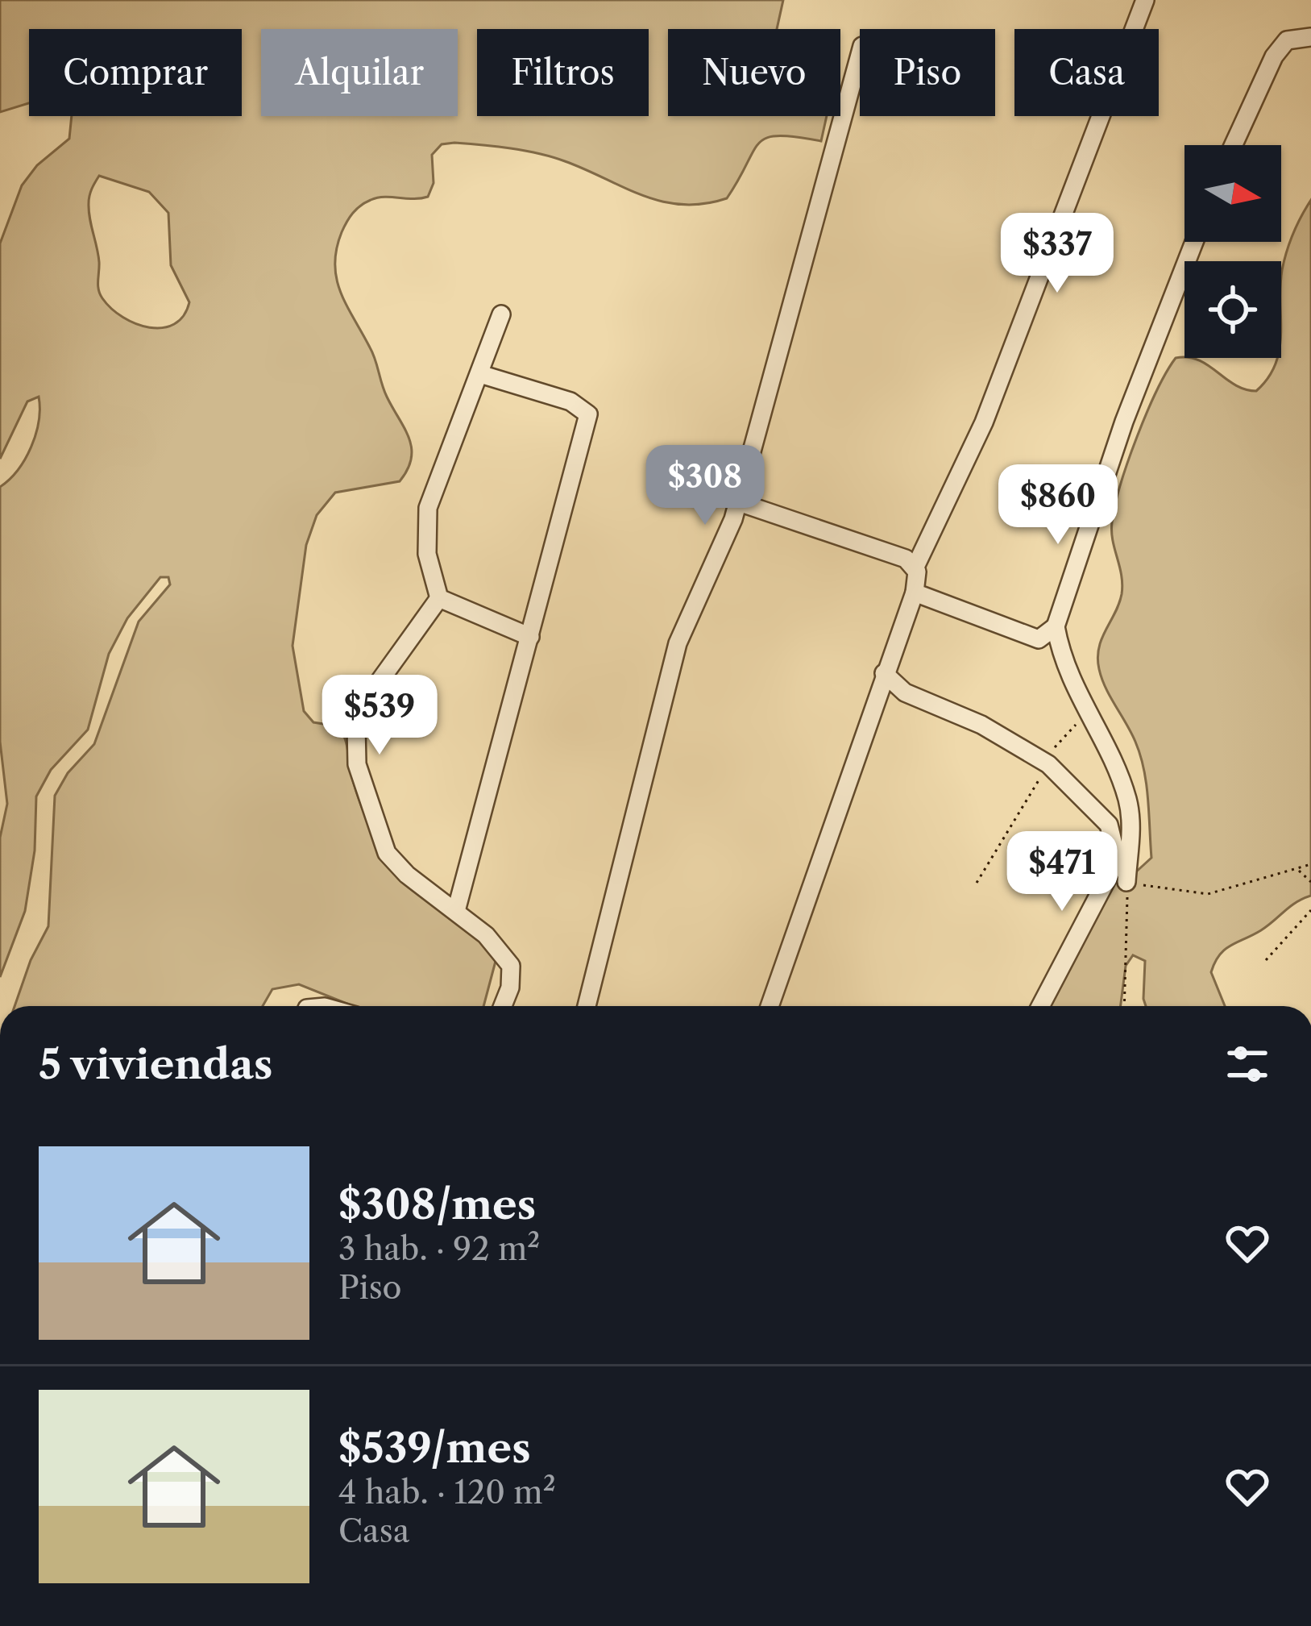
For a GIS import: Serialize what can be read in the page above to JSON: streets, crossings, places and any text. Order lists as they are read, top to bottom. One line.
{"north":"right","page":{"chip":["Comprar","Alquilar","Filtros","Nuevo","Piso","Casa"],"price":["$337","$308","$860","$539","$471"],"heading":"5 viviendas","list":[{"name":"$308/mes","note":"3 hab. · 92 m² · Piso"},{"name":"$539/mes","note":"4 hab. · 120 m² · Casa"}]}}
